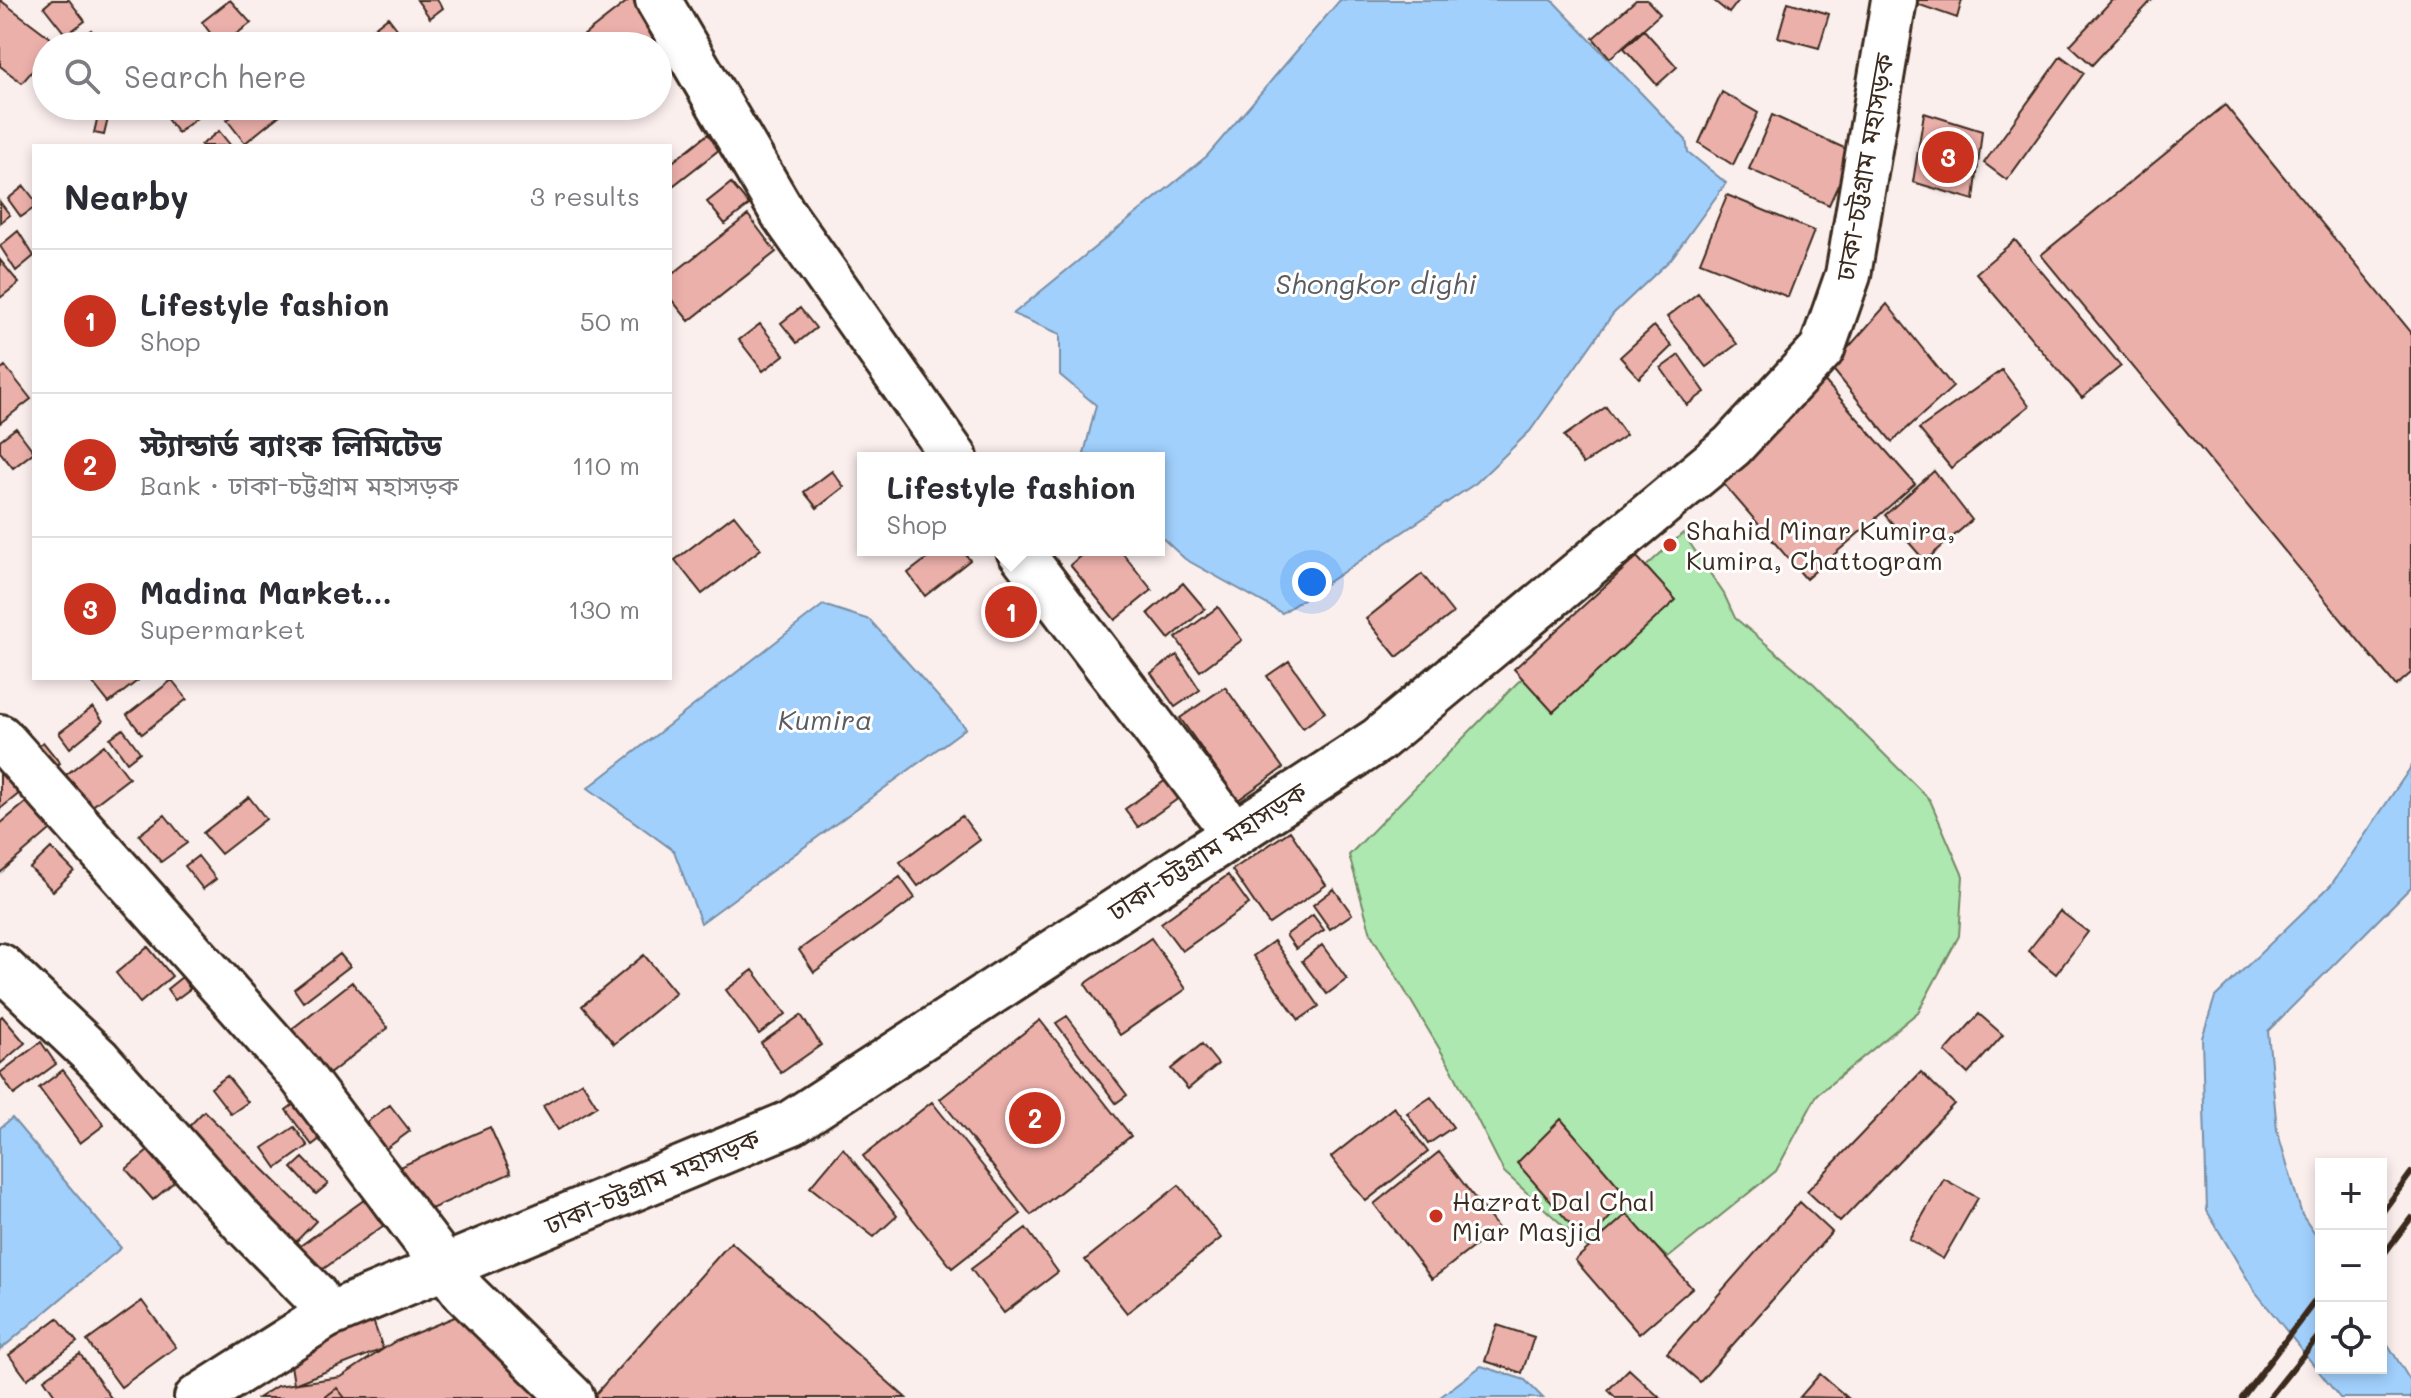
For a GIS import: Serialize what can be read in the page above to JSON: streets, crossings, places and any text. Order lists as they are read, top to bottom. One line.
{"streets":{"street":["ঢাকা-চট্টগ্রাম মহাসড়ক"]},"water":["Shongkor dighi","Kumira"],"places":["Shahid Minar Kumira, Kumira, Chattogram","Hazrat Dal Chal Miar Masjid"],"page":{"search":"Search here","pins":["3","1","2"],"heading":["Nearby","3 results"],"list":[{"mark":"1","name":"Lifestyle fashion","note":"Shop","value":"50 m"},{"mark":"2","name":"স্ট্যান্ডার্ড ব্যাংক লিমিটেড","note":"Bank · ঢাকা-চট্টগ্রাম মহাসড়ক","value":"110 m"},{"mark":"3","name":"Madina Market...","note":"Supermarket","value":"130 m"}],"popup":["Lifestyle fashion","Shop"],"map_buttons":["+","−"]}}
